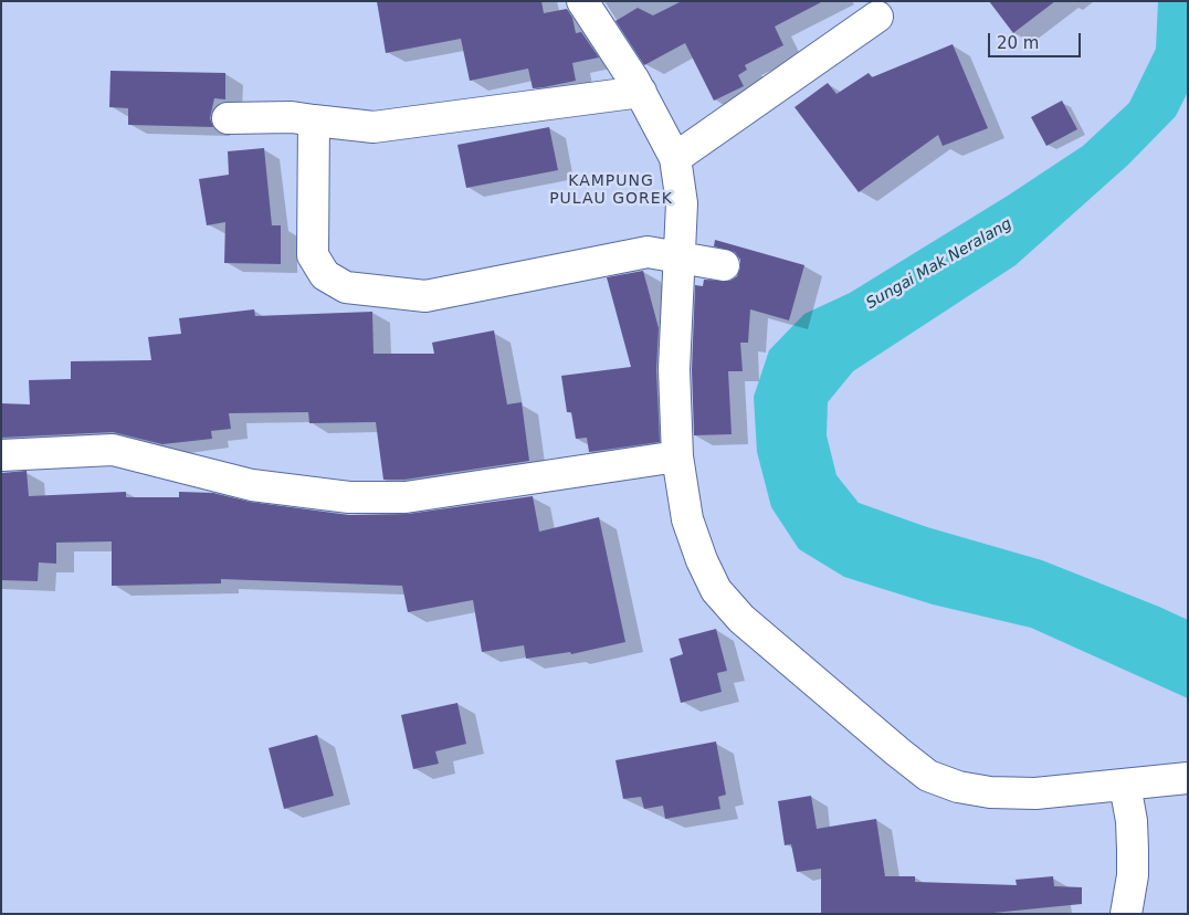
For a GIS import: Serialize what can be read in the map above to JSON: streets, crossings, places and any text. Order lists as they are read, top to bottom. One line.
{"districts":["KAMPUNG PULAU GOREK"],"water":["Sungai Mak Neralang"],"scale_bar":"20 m"}
